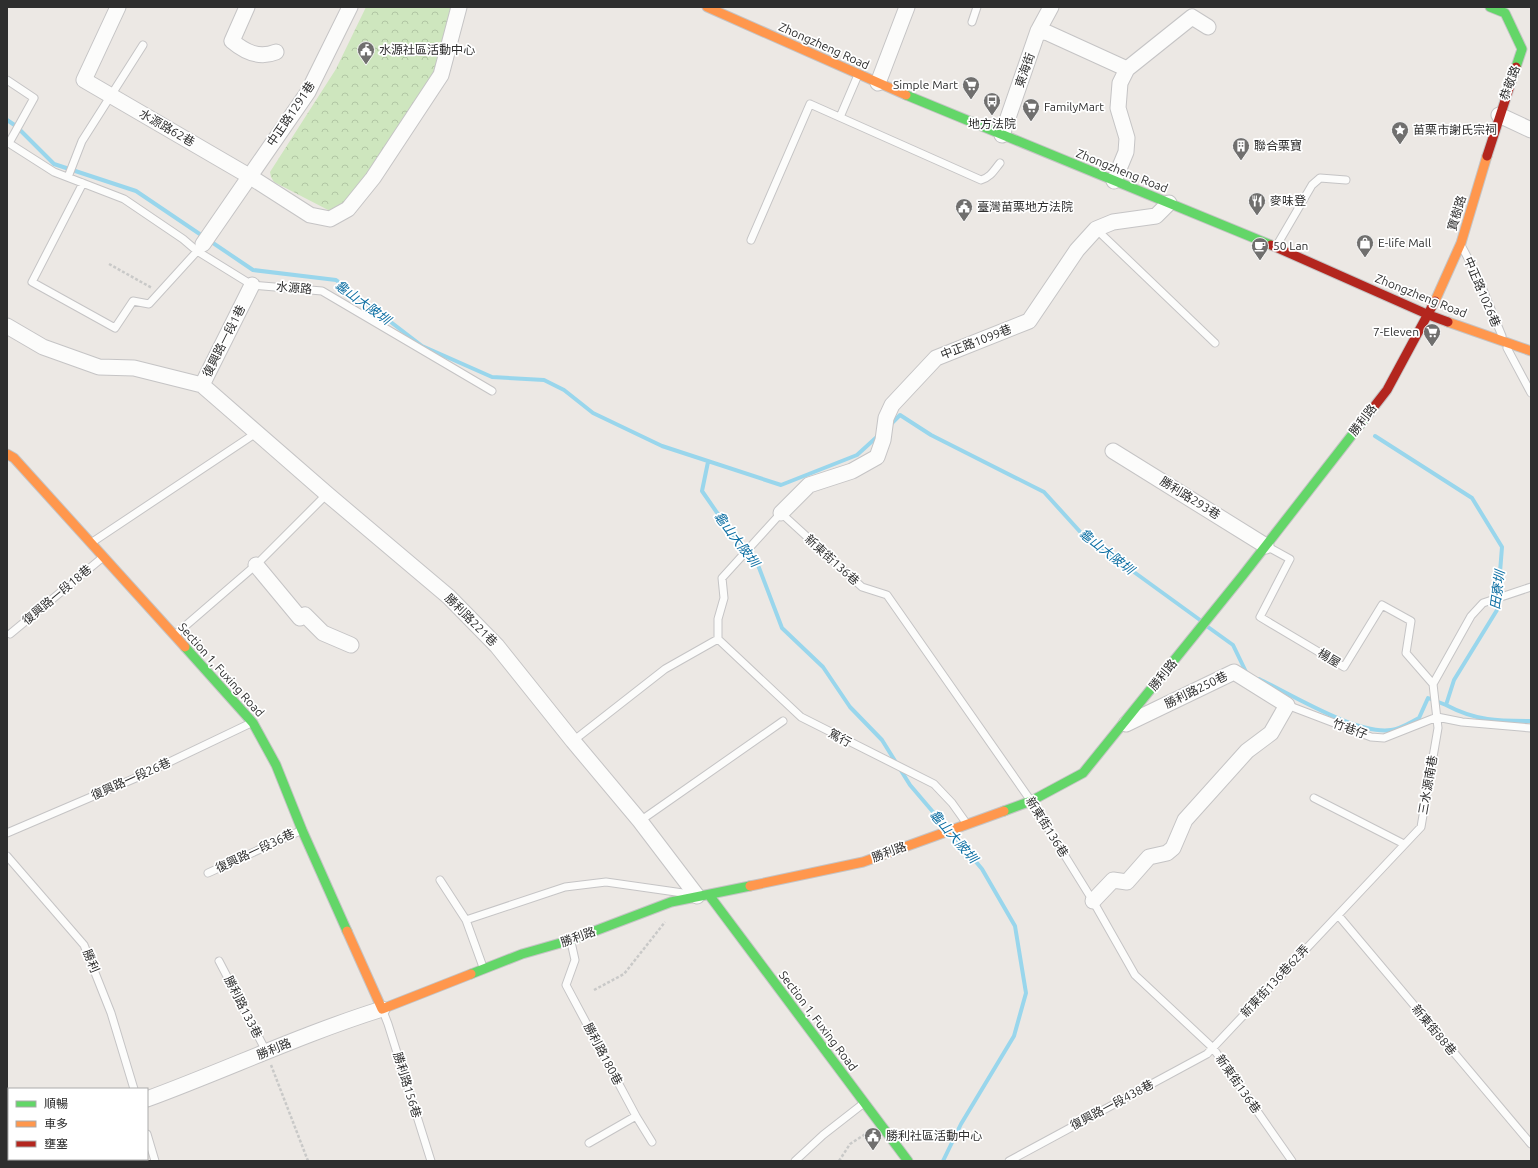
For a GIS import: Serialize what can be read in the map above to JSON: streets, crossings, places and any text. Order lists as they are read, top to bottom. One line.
{"streets":{"street":["Zhongzheng Road","東海街","恭敬路","中正路1291巷","水源路62巷","寶樹路","復興路一段1巷","中正路1099巷","勝利路","勝利路293巷","勝利路221巷","Section 1, Fuxing Road","勝利路250巷"],"lane":["水源路","中正路1026巷","新東街136巷","復興路一段18巷","楊屋","竹巷仔","篤行","復興路一段26巷","三水源南巷","復興路一段36巷","勝利","新東街136巷62弄","勝利路133巷","新東街88巷","勝利路180巷","勝利路156巷","復興路一段438巷"]},"crossings":[["Zhongzheng Road","東海街"],["Zhongzheng Road","寶樹路"],["Zhongzheng Road","中正路1026巷"],["Zhongzheng Road","中正路1099巷"],["Zhongzheng Road","勝利路"],["恭敬路","寶樹路"],["中正路1291巷","水源路62巷"],["寶樹路","中正路1026巷"],["寶樹路","勝利路"],["水源路","復興路一段1巷"],["復興路一段1巷","勝利路221巷"],["中正路1099巷","新東街136巷"],["勝利路","勝利路293巷"],["勝利路","新東街136巷"],["勝利路","勝利路221巷"],["勝利路","楊屋"],["勝利路","Section 1, Fuxing Road"],["勝利路","勝利路250巷"],["勝利路","篤行"],["勝利路","勝利路133巷"],["勝利路","勝利路180巷"],["勝利路","勝利路156巷"],["勝利路293巷","楊屋"],["新東街136巷","新東街136巷62弄"],["新東街136巷","復興路一段438巷"],["復興路一段18巷","Section 1, Fuxing Road"],["勝利路221巷","Section 1, Fuxing Road"],["楊屋","三水源南巷"],["Section 1, Fuxing Road","復興路一段26巷"],["Section 1, Fuxing Road","復興路一段36巷"],["Section 1, Fuxing Road","勝利路156巷"],["勝利路250巷","竹巷仔"],["竹巷仔","三水源南巷"],["三水源南巷","新東街136巷62弄"],["三水源南巷","新東街88巷"],["新東街136巷62弄","新東街88巷"],["新東街136巷62弄","復興路一段438巷"]],"water":["龜山大陂圳","田寮圳"],"places":{"public building":["水源社區活動中心","臺灣苗栗地方法院","勝利社區活動中心"],"supermarket":["Simple Mart","FamilyMart","7-Eleven"],"bus stop":["地方法院"],"place":["苗栗市謝氏宗祠"],"building":["聯合栗寶"],"restaurant":["麥味登"],"shop":["E-life Mall"],"cafe":["50 Lan"]},"legend":["順暢","車多","壅塞"]}
